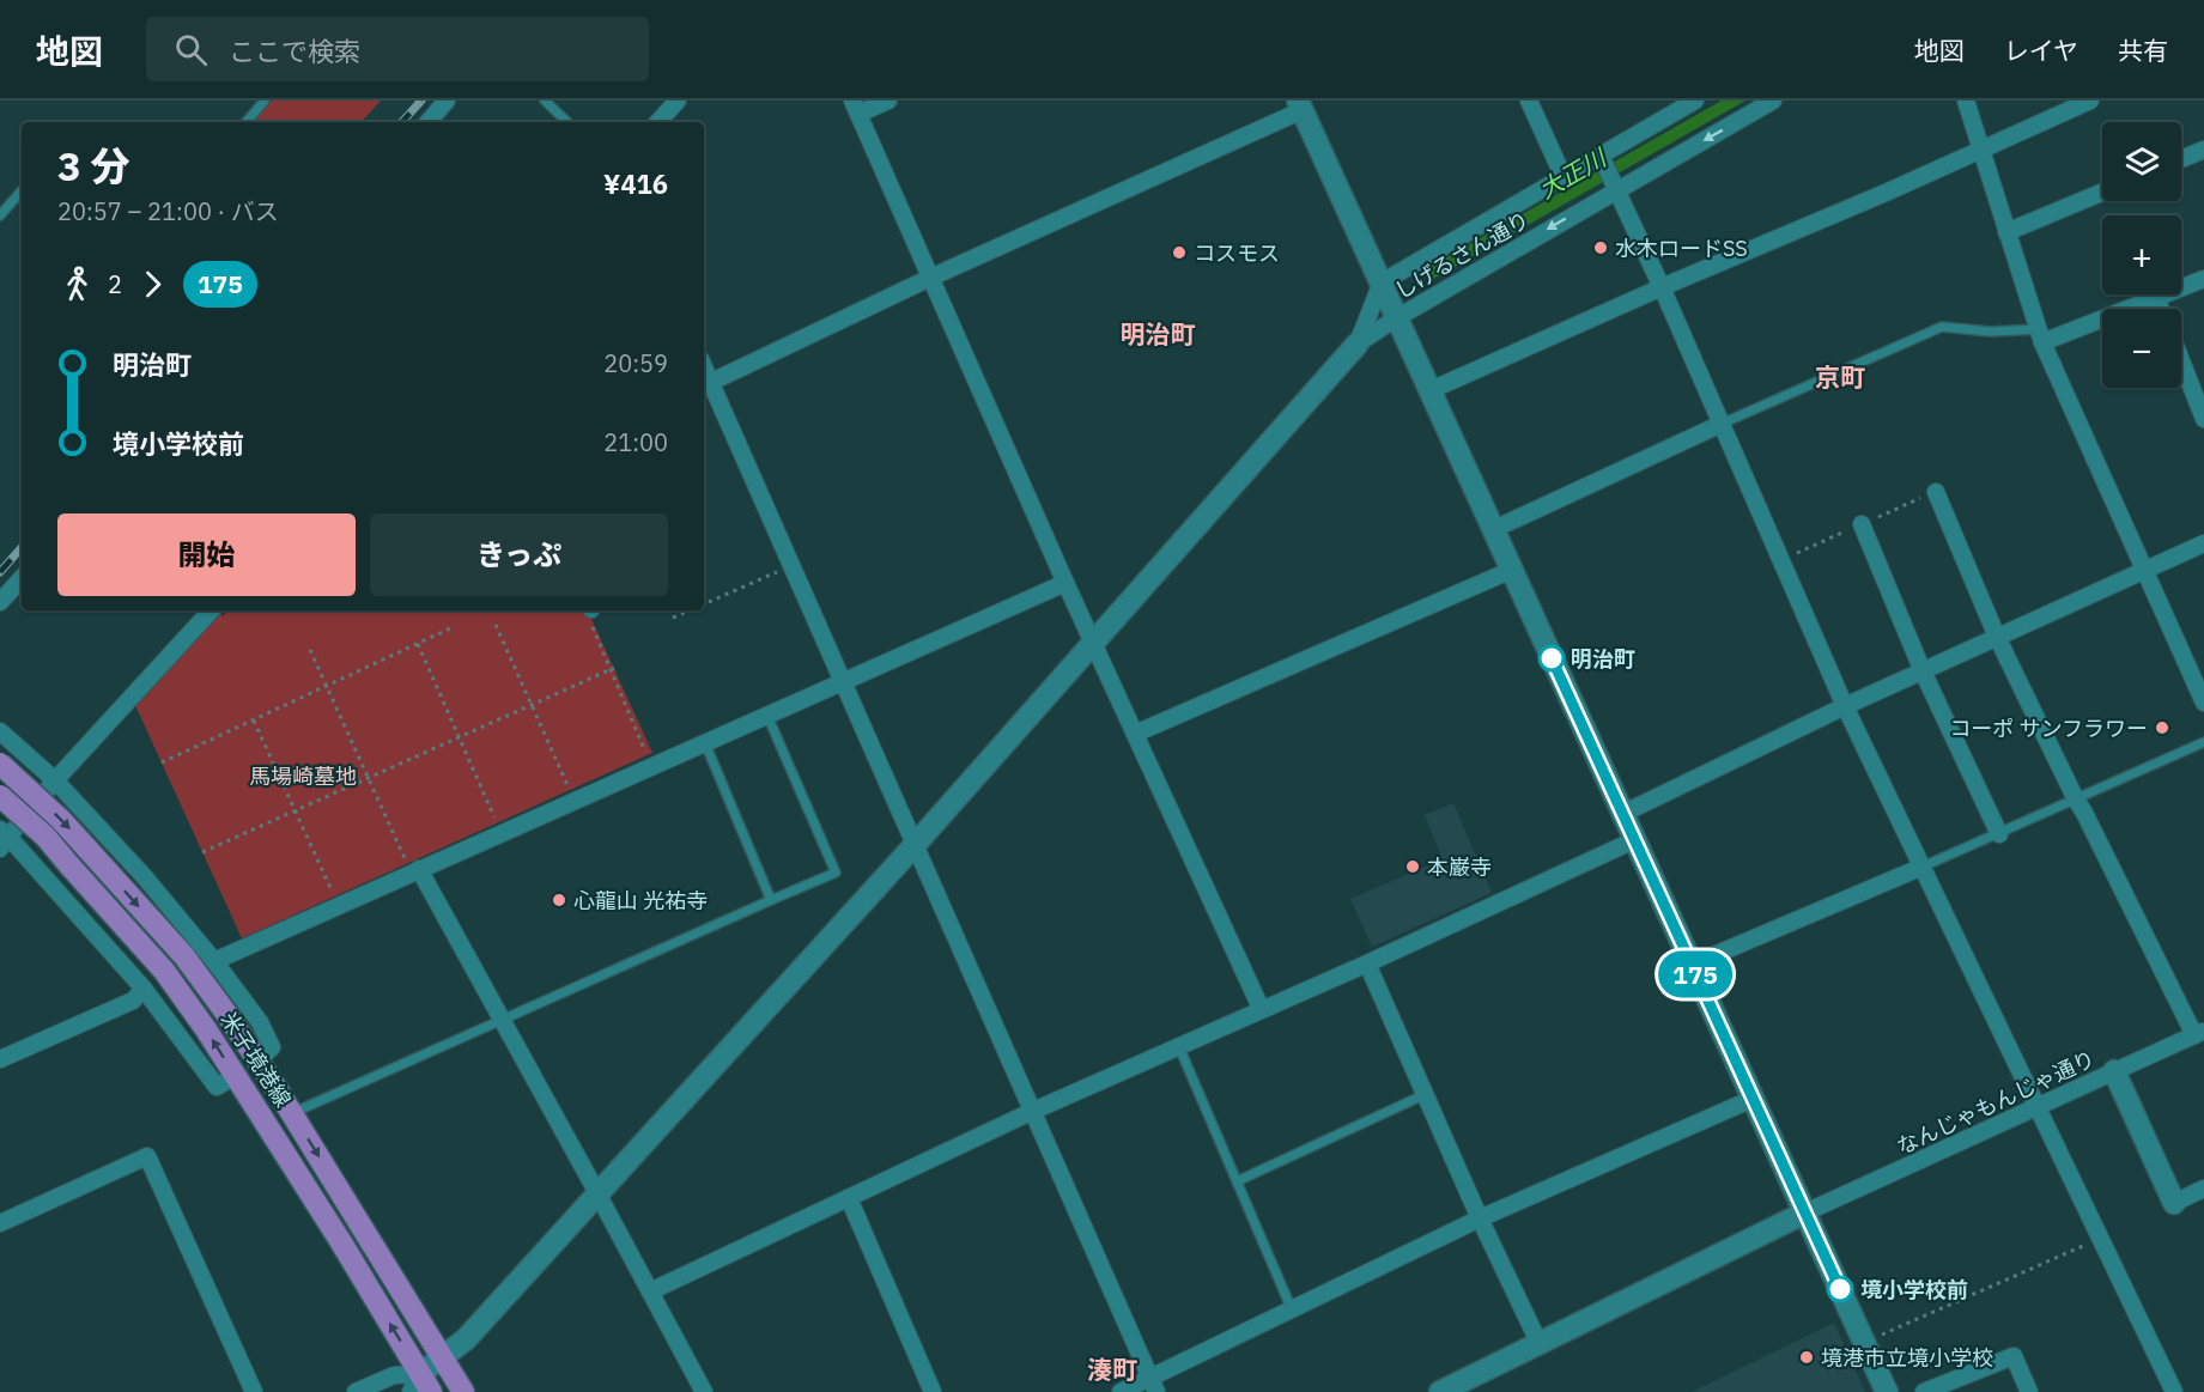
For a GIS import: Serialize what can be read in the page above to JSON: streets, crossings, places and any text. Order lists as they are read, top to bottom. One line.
{"streets":{"main road":["米子境港線"],"street":["しげるさん通り","なんじゃもんじゃ通り"]},"districts":["明治町","京町","湊町"],"water":["大正川"],"parks":["馬場崎墓地"],"places":["水木ロードSS","コスモス","明治町","コーポ サンフラワー","本巌寺","心龍山 光祐寺","境小学校前","境港市立境小学校"],"lines":["bus line 175"],"page":{"header":"地図","search":"ここで検索","nav":["地図","レイヤ","共有"],"on_map":"175","map_buttons":["+","−"],"heading":["3 分","20:57 – 21:00 · バス","¥416"],"legs":["2","175"],"list":[{"name":"明治町","value":"20:59"},{"name":"境小学校前","value":"21:00"}],"buttons":["開始","きっぷ"]}}
